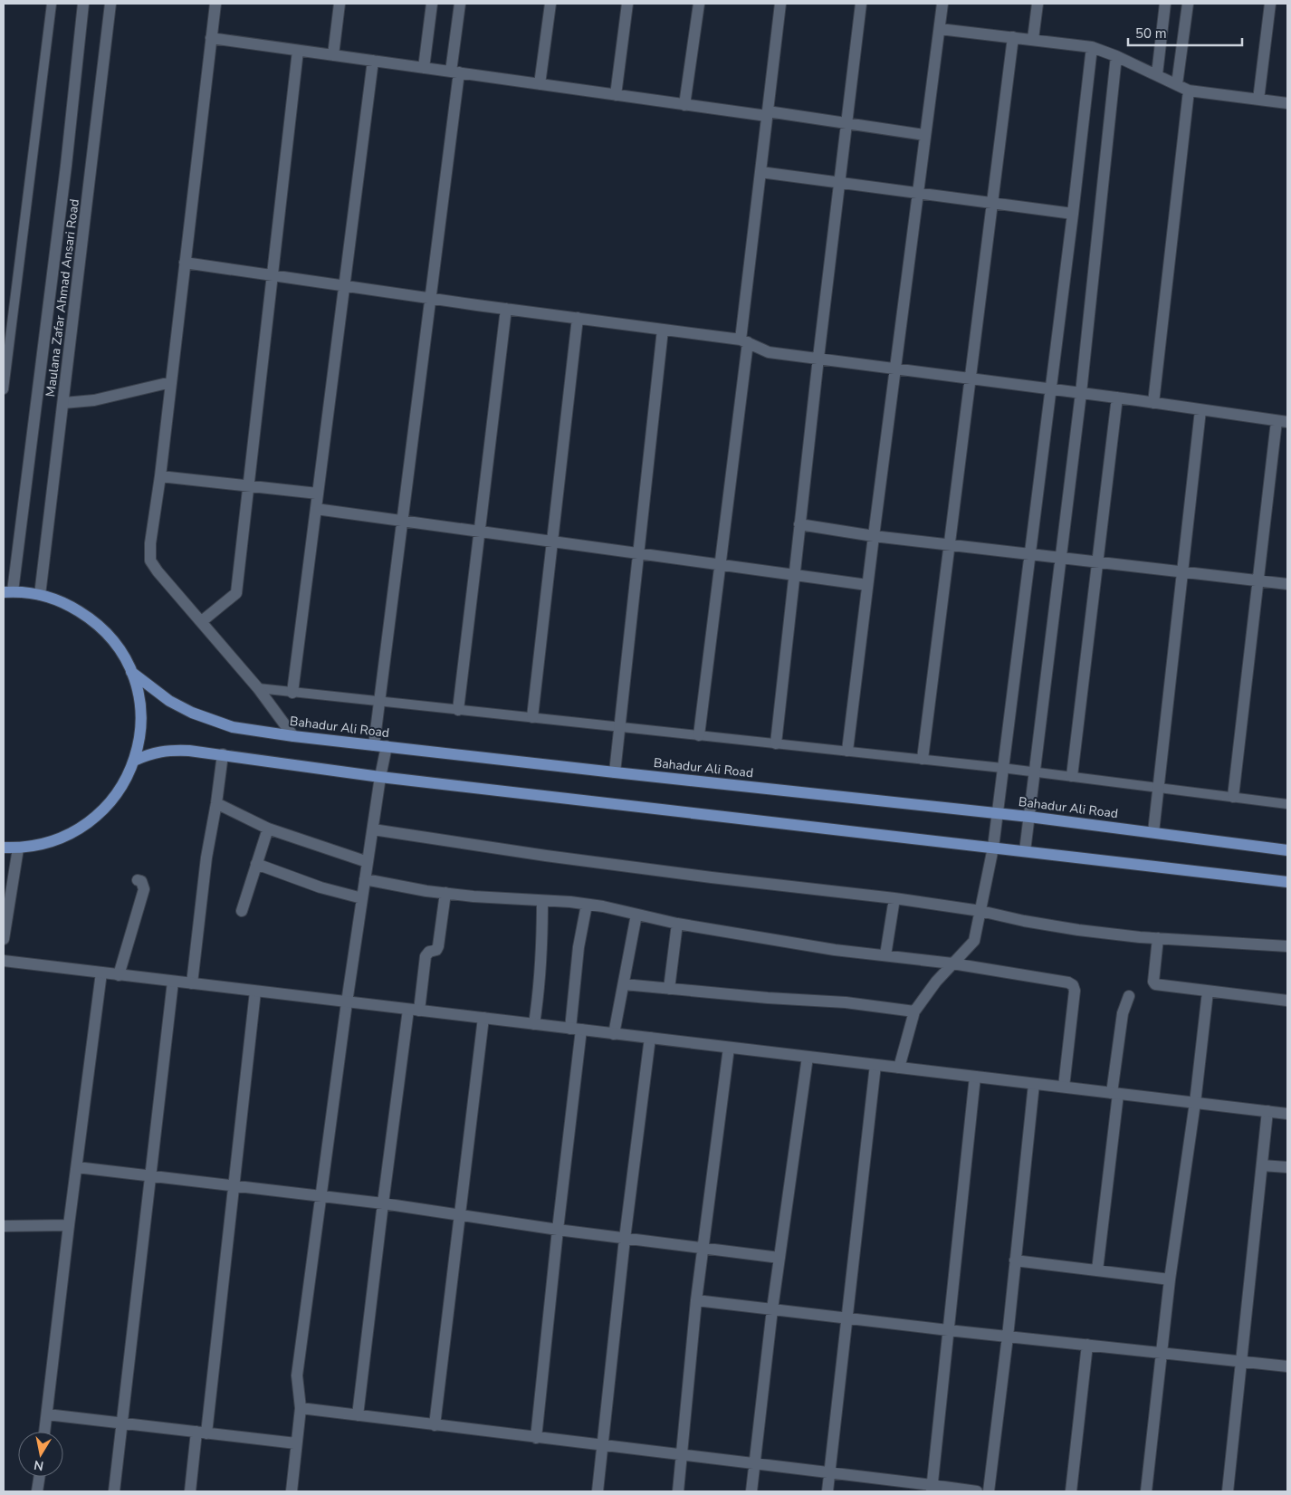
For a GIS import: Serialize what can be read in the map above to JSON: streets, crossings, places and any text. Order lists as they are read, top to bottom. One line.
{"streets":{"main road":["Bahadur Ali Road"],"street":["Maulana Zafar Ahmad Ansari Road"]},"scale_bar":"50 m","north":"bottom"}
